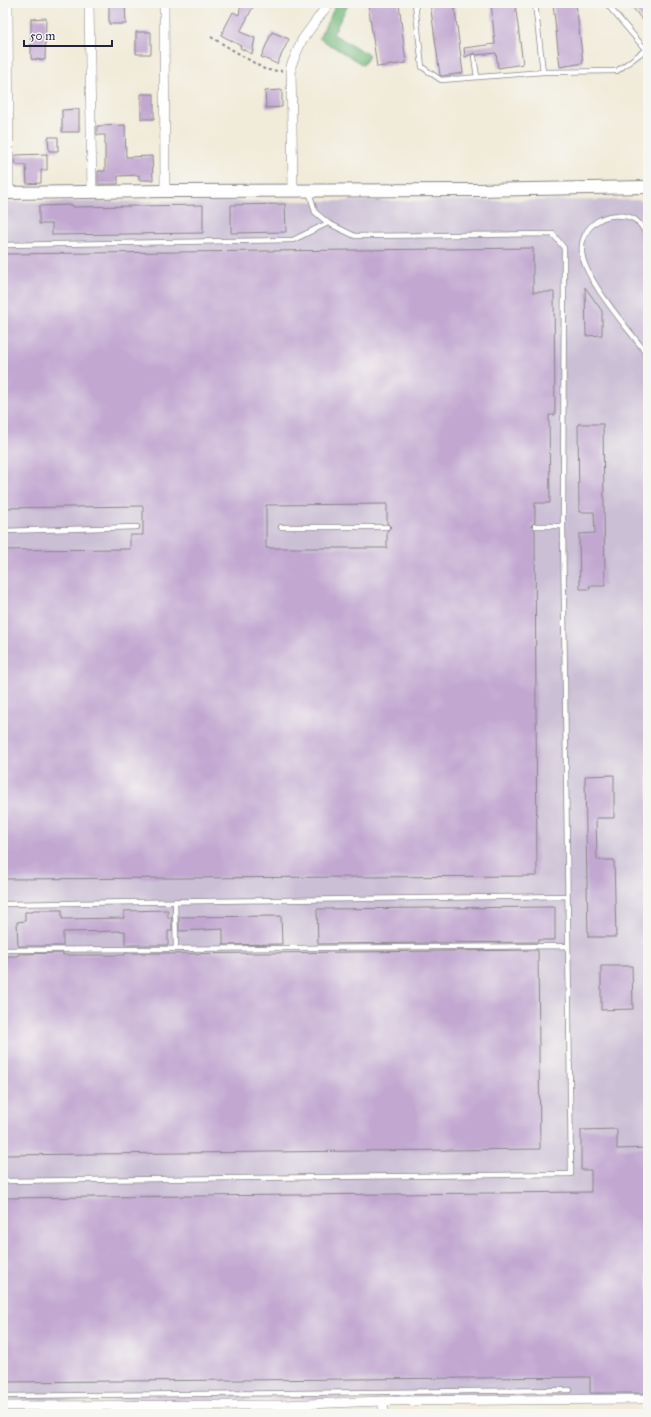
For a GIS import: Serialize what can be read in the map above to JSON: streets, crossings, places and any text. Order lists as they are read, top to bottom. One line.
{"scale_bar":"50 m"}
